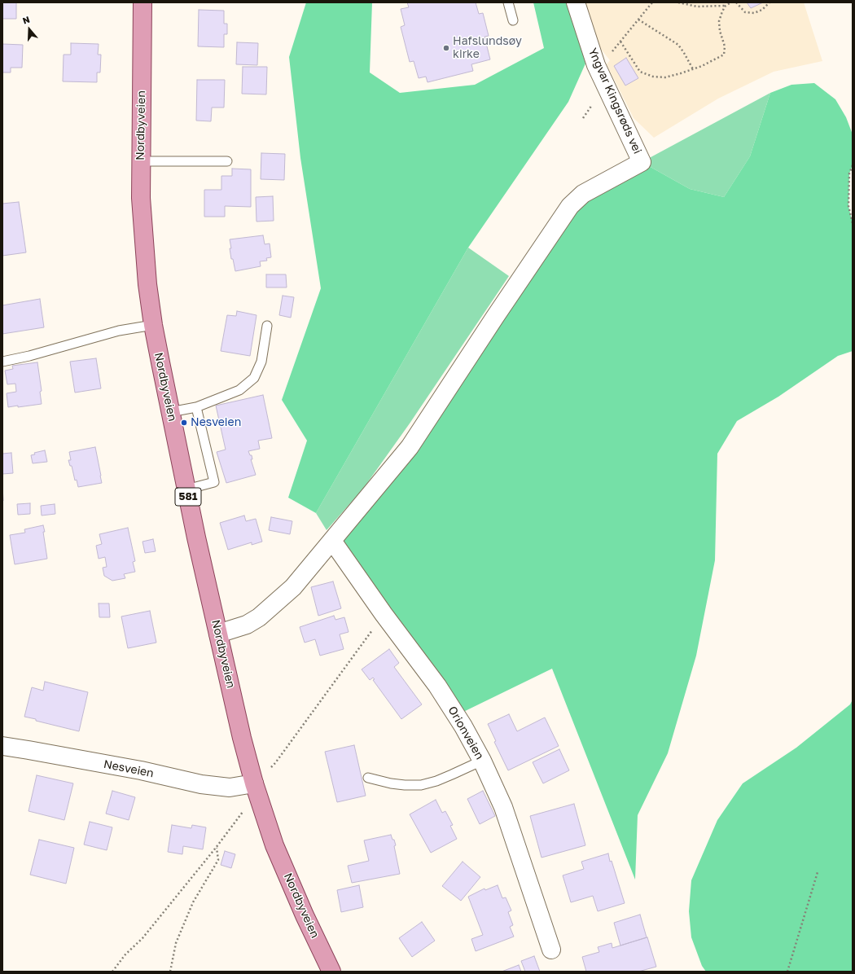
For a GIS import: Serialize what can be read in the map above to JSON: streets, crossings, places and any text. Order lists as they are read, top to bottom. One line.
{"streets":{"main road":["Nordbyveien","581"],"street":["Yngvar Kingsrøds vei","Orionveien","Nesveien"]},"crossings":[["Yngvar Kingsrøds vei","Orionveien"],["Nordbyveien","Nesveien"]],"places":["Hafslundsøy kirke","Nesveien"],"north":"top"}
